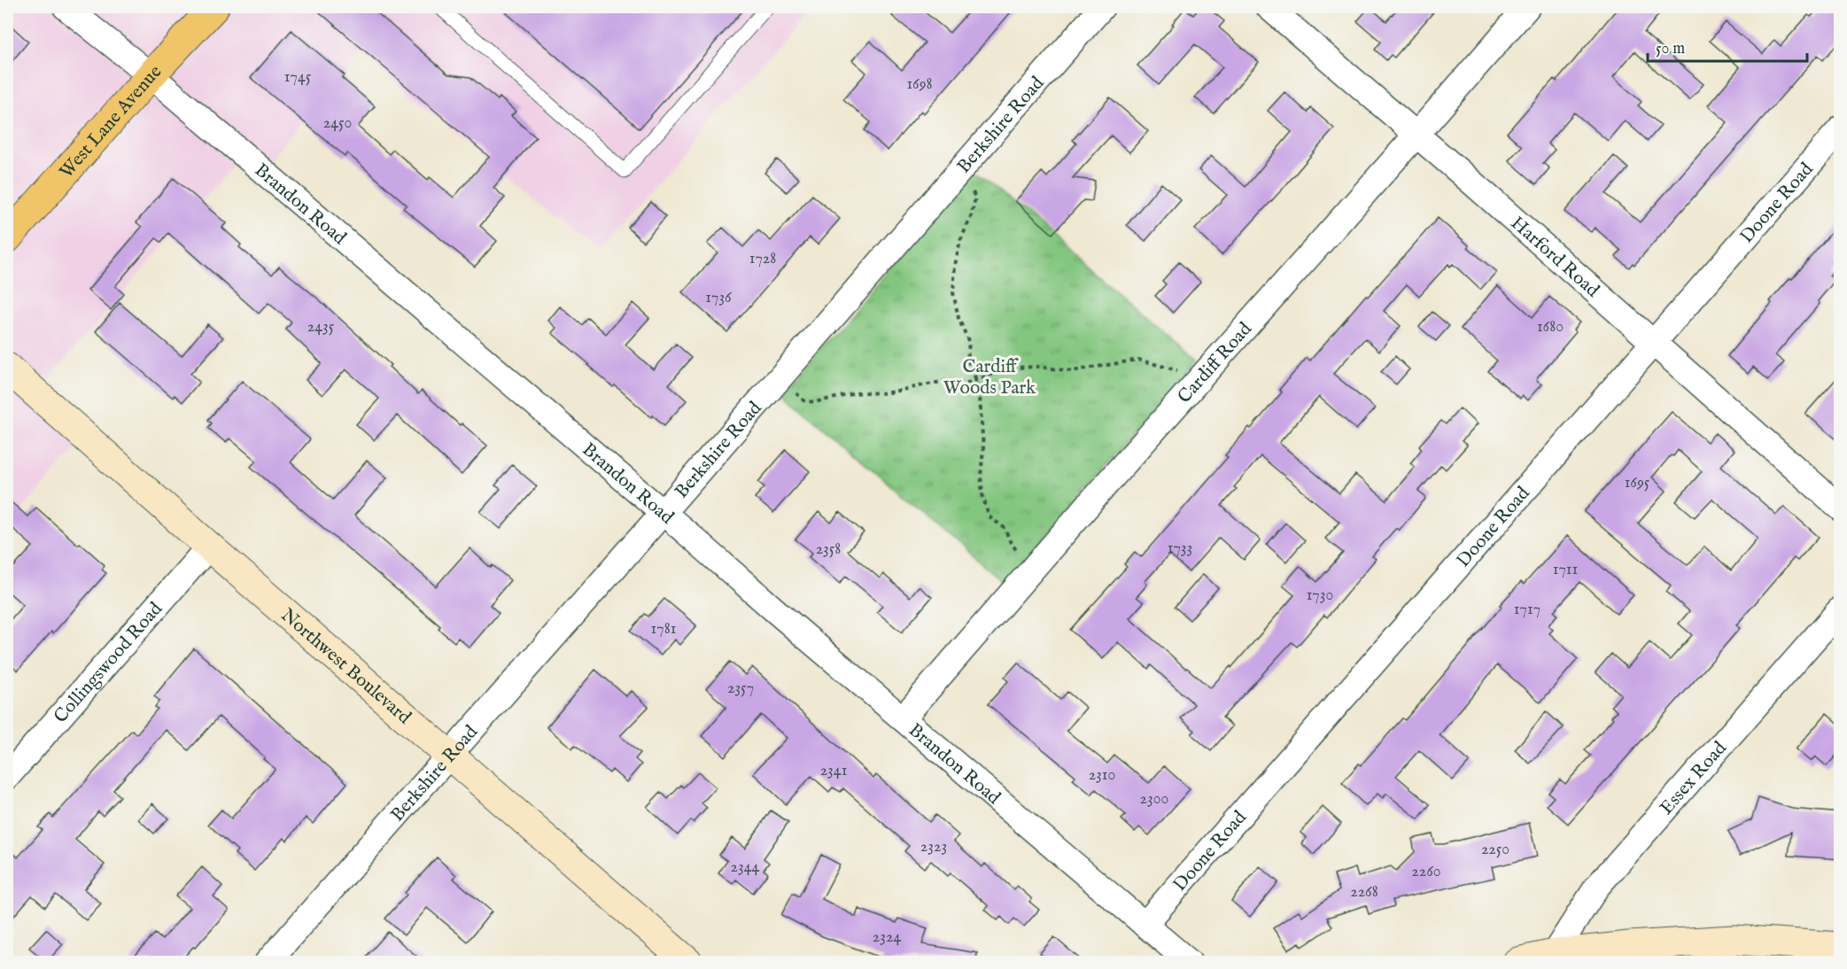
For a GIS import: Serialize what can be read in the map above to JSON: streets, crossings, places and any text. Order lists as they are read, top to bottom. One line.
{"streets":{"main road":["West Lane Avenue","Northwest Boulevard"],"street":["Berkshire Road","Doone Road","Brandon Road","Harford Road","Cardiff Road","Collingswood Road","Essex Road"]},"crossings":[["West Lane Avenue","Brandon Road"],["Berkshire Road","Brandon Road"],["Berkshire Road","Northwest Boulevard"],["Doone Road","Brandon Road"],["Doone Road","Harford Road"],["Brandon Road","Cardiff Road"],["Harford Road","Cardiff Road"],["Collingswood Road","Northwest Boulevard"]],"parks":["Cardiff Woods Park"],"house_numbers":["1745","1698","2450","1728","1736","2435","1680","1695","1733","2358","1711","1730","1717","1781","2357","2341","2310","2300","2323","2250","2344","2260","2268","2324"],"scale_bar":"50 m"}
